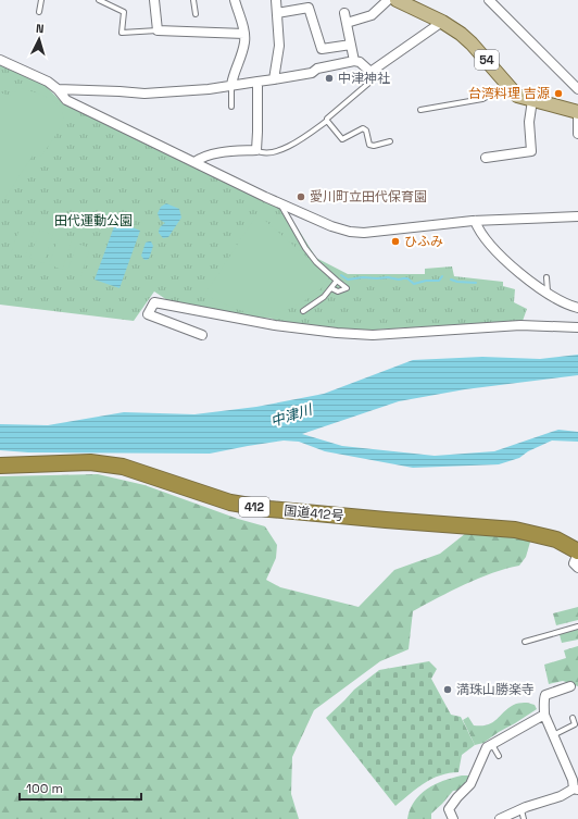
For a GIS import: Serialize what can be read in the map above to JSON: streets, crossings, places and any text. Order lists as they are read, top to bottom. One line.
{"streets":{"highway":["412","国道412号"],"main road":["54"]},"water":["中津川"],"parks":["田代運動公園"],"places":["中津神社","台湾料理 吉源","愛川町立田代保育園","ひふみ","満珠山勝楽寺"],"scale_bar":"100 m","north":"top"}
